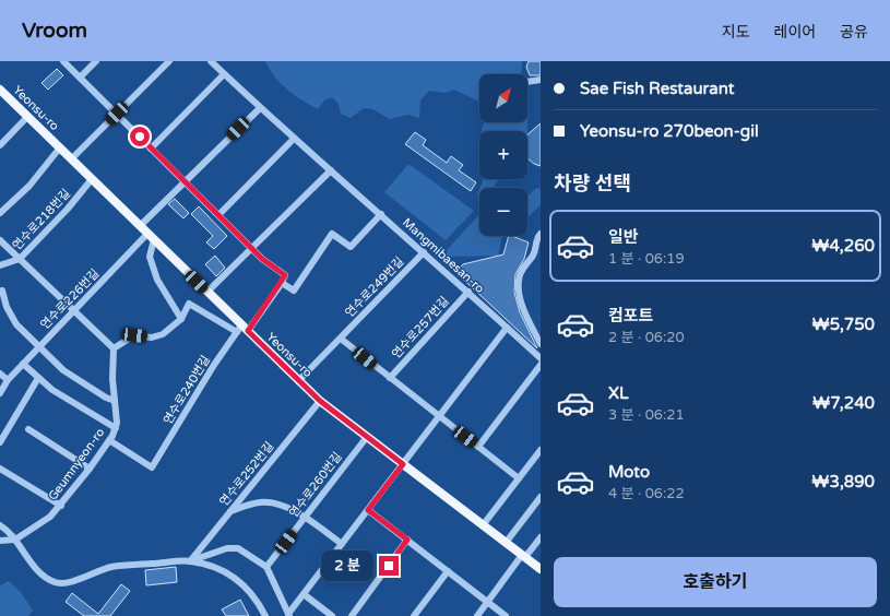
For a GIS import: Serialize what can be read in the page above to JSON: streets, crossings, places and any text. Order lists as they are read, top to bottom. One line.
{"streets":{"main road":["Yeonsu-ro"],"street":["연수로218번길","Mangmibaesan-ro","연수로249번길","연수로226번길","연수로257번길","연수로240번길","Geumnyeon-ro","연수로252번길","연수로260번길"]},"crossings":[["Yeonsu-ro","연수로218번길"],["Yeonsu-ro","연수로249번길"],["Yeonsu-ro","연수로226번길"],["Yeonsu-ro","연수로240번길"],["Yeonsu-ro","연수로252번길"],["Yeonsu-ro","연수로260번길"],["Mangmibaesan-ro","연수로249번길"],["Mangmibaesan-ro","연수로257번길"],["연수로240번길","Geumnyeon-ro"]],"north":"top right","page":{"header":"Vroom","nav":["지도","레이어","공유"],"banner":["Sae Fish Restaurant","Yeonsu-ro 270beon-gil"],"map_buttons":["+","−"],"heading":"차량 선택","list":[{"name":"일반","note":"1 분 · 06:19","value":"₩4,260"},{"name":"컴포트","note":"2 분 · 06:20","value":"₩5,750"},{"name":"XL","note":"3 분 · 06:21","value":"₩7,240"},{"name":"Moto","note":"4 분 · 06:22","value":"₩3,890"}],"buttons":"호출하기","bubble":"2 분"}}
